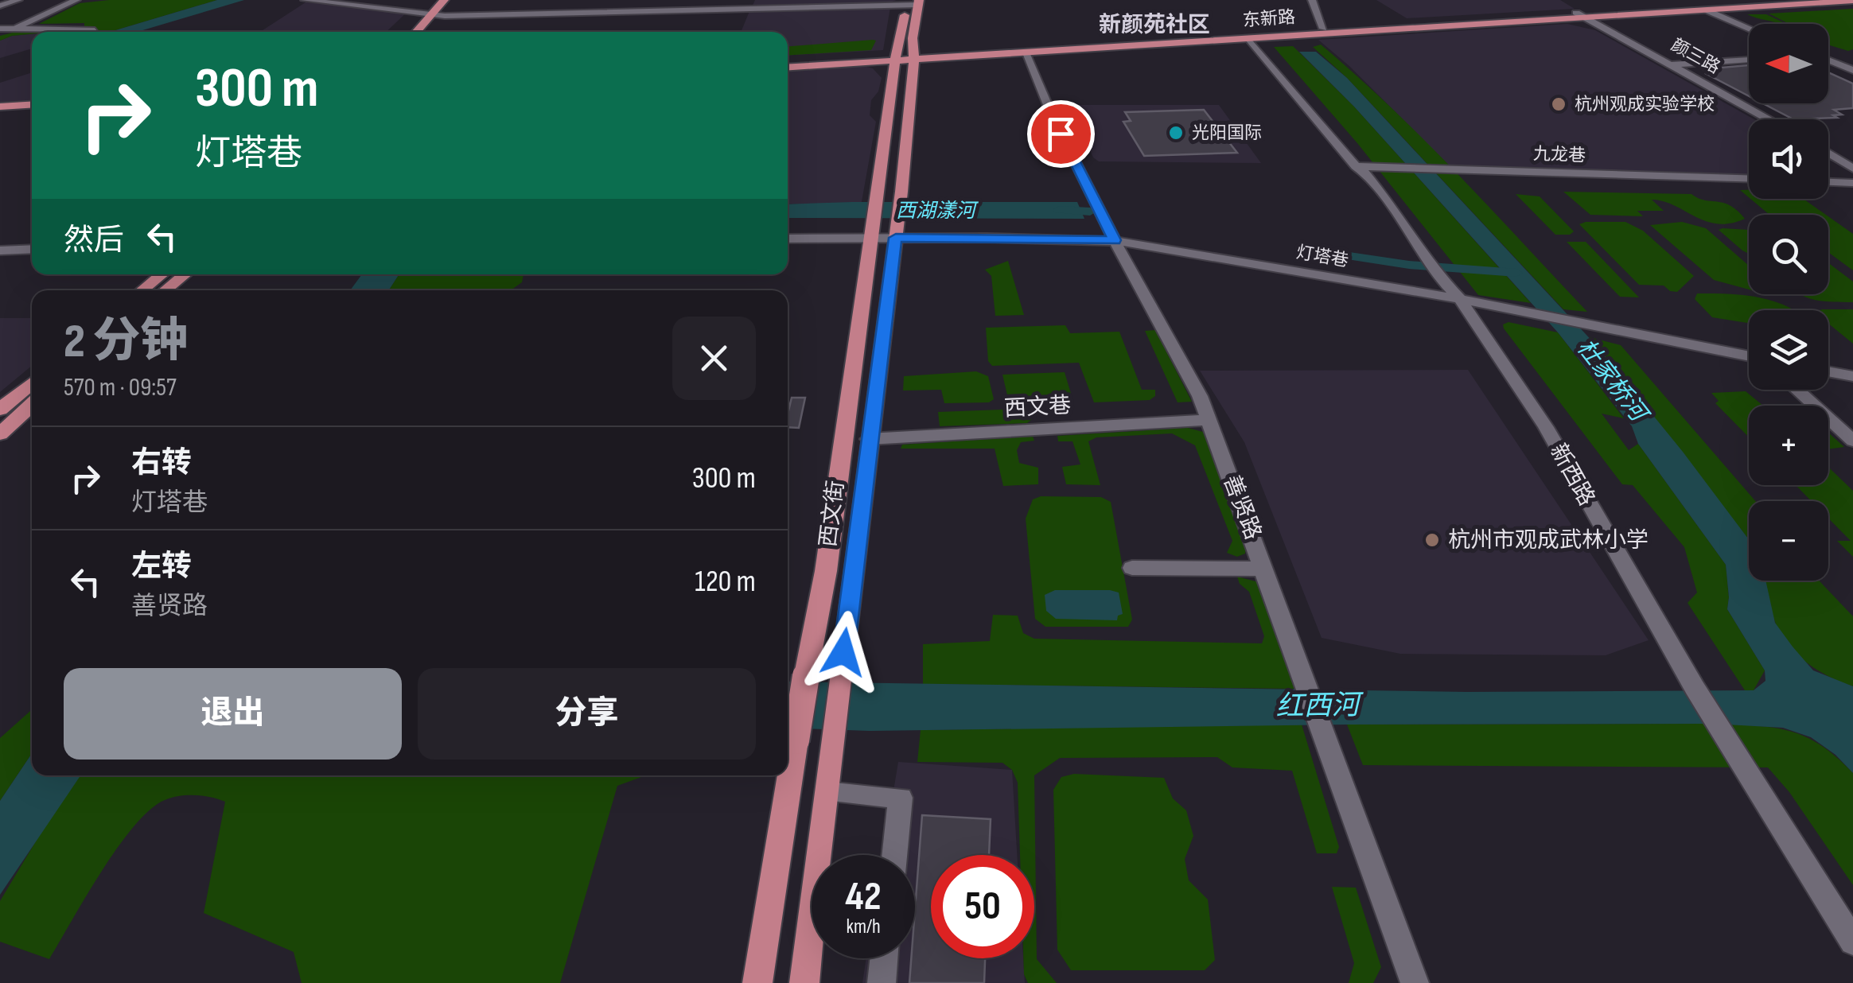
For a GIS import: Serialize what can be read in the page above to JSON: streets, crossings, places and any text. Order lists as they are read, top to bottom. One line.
{"streets":{"main road":["东新路","西文街"],"street":["颜三路","九龙巷","灯塔巷","西文巷","新西路","善贤路"]},"crossings":[["东新路","颜三路"],["东新路","新西路"],["东新路","善贤路"],["东新路","西文街"],["九龙巷","新西路"],["灯塔巷","新西路"],["灯塔巷","善贤路"],["灯塔巷","西文街"],["西文巷","善贤路"],["西文巷","西文街"]],"districts":["新颜苑社区"],"water":["西湖漾河","杜家桥河","红西河"],"places":["杭州观成实验学校","光阳国际","杭州市观成武林小学"],"north":"left","page":{"map_buttons":["+","−"],"turn":["300 m","灯塔巷"],"then":"然后","heading":["2 分钟","570 m · 09:57"],"list":[{"name":"右转","note":"灯塔巷","value":"300 m"},{"name":"左转","note":"善贤路","value":"120 m"}],"buttons":["退出","分享"],"speed":"42 km/h","limit":"50"}}
